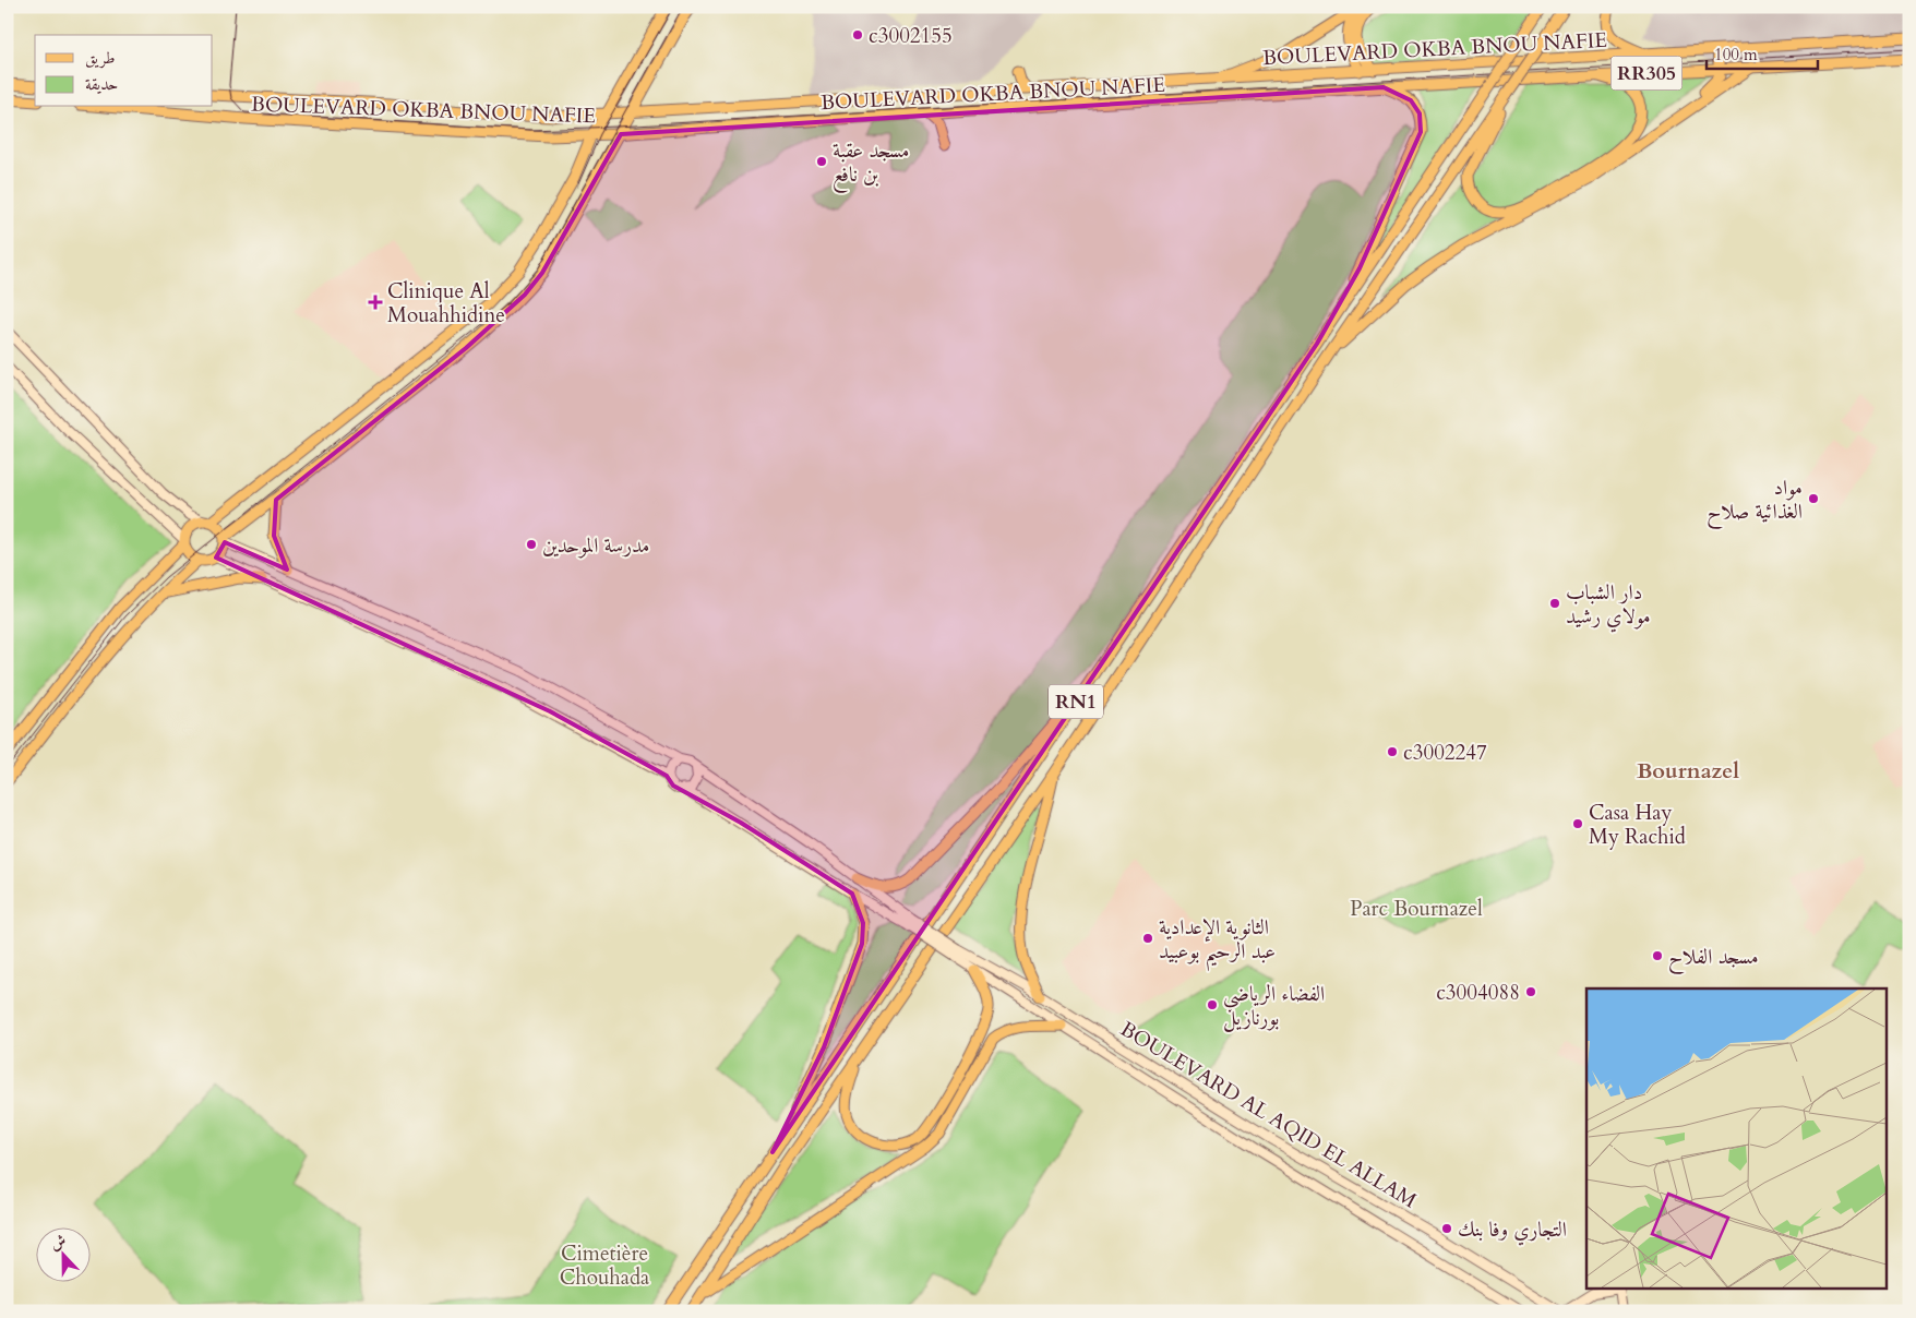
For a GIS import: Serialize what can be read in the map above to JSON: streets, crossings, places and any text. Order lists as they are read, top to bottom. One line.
{"streets":{"main road":["BOULEVARD OKBA BNOU NAFIE","RR305","RN1","BOULEVARD AL AQID EL ALLAM"]},"districts":["Bournazel"],"parks":["Parc Bournazel","Cimetière Chouhada"],"places":{"other":["c3002155","مسجد عقبة بن نافع","مواد الغذائية صلاح","مدرسة الموحدين","دار الشباب مولاي رشيد","c3002247","Casa Hay My Rachid","الثانوية الإعدادية عبد الرحيم بوعبيد","مسجد الفلاح","c3004088","الفضاء الرياضي بورنازيل","التجاري وفا بنك"],"health":["Clinique Al Mouahhidine"]},"legend":["طريق","حديقة"],"scale_bar":"100 m","north":"top"}
